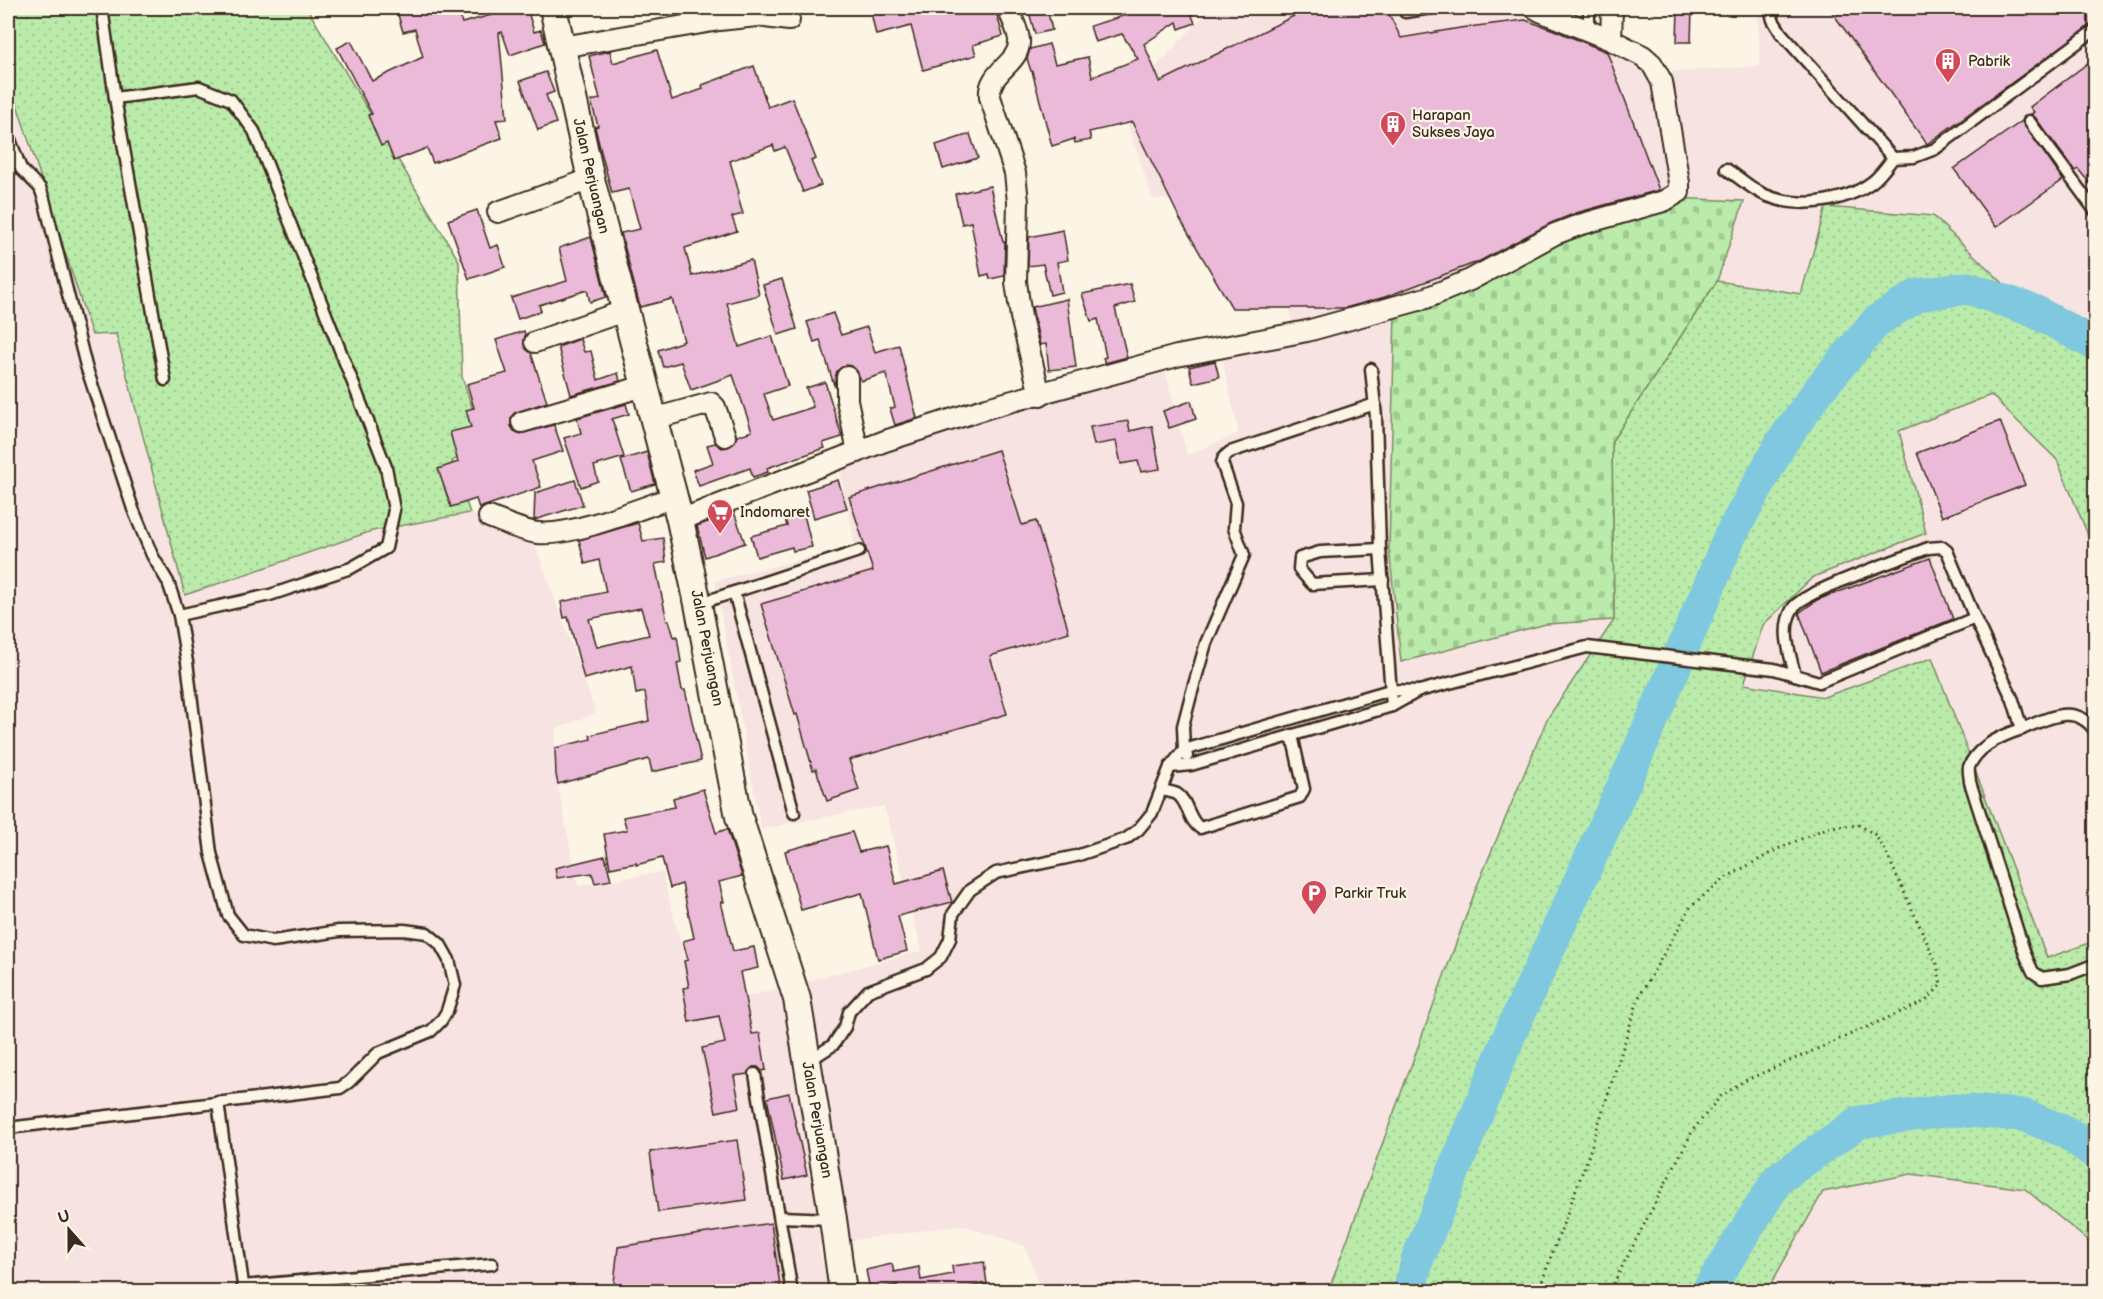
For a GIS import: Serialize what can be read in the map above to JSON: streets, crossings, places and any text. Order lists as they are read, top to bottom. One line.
{"streets":{"street":["Jalan Perjuangan"]},"places":{"building":["Pabrik","Harapan Sukses Jaya"],"supermarket":["Indomaret"],"parking":["Parkir Truk"]},"north":"top"}
